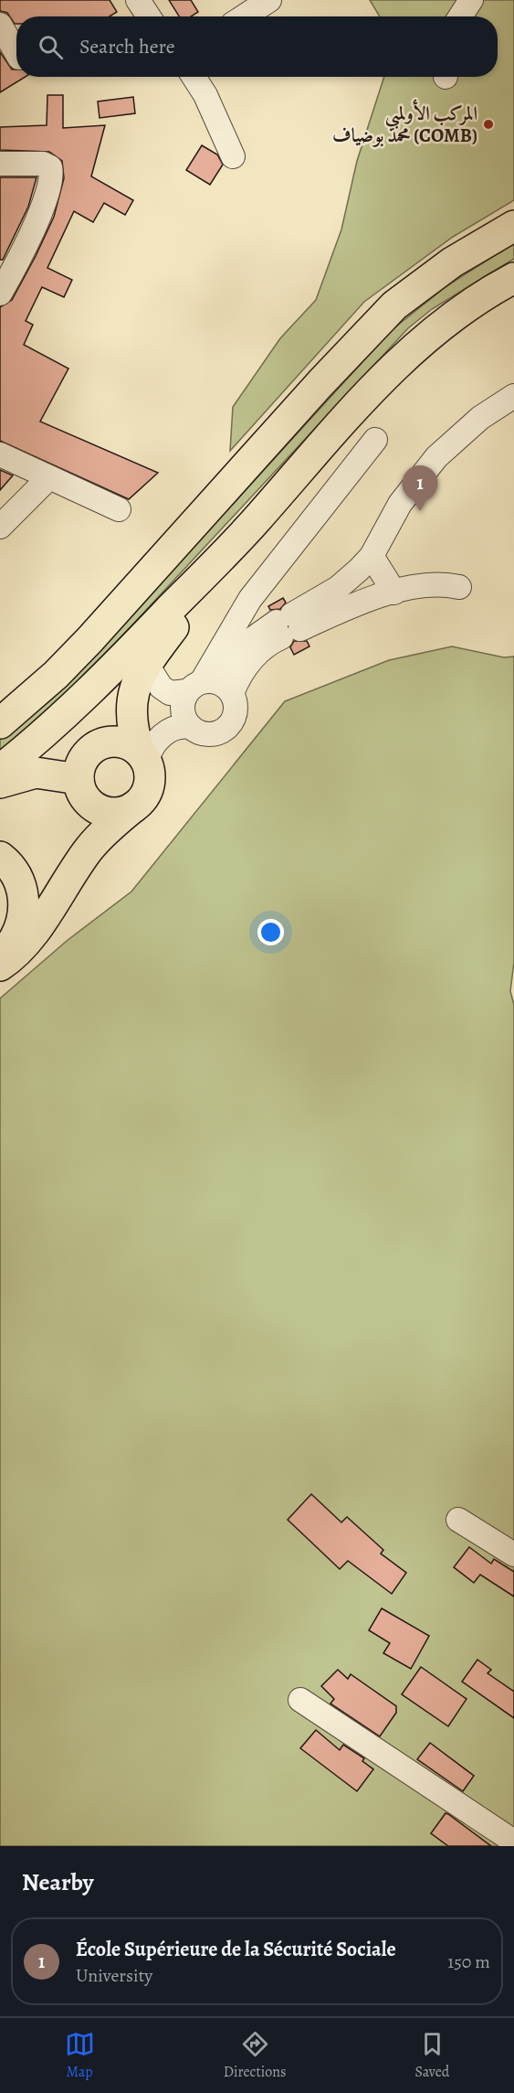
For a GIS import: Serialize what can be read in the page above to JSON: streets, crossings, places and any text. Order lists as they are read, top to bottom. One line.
{"places":["المركب الأولمبي محمد بوضياف (COMB)"],"page":{"search":"Search here","pins":"1","heading":"Nearby","list":[{"mark":"1","name":"École Supérieure de la Sécurité Sociale","note":"University","value":"150 m"}],"nav":["Map","Directions","Saved"]}}
